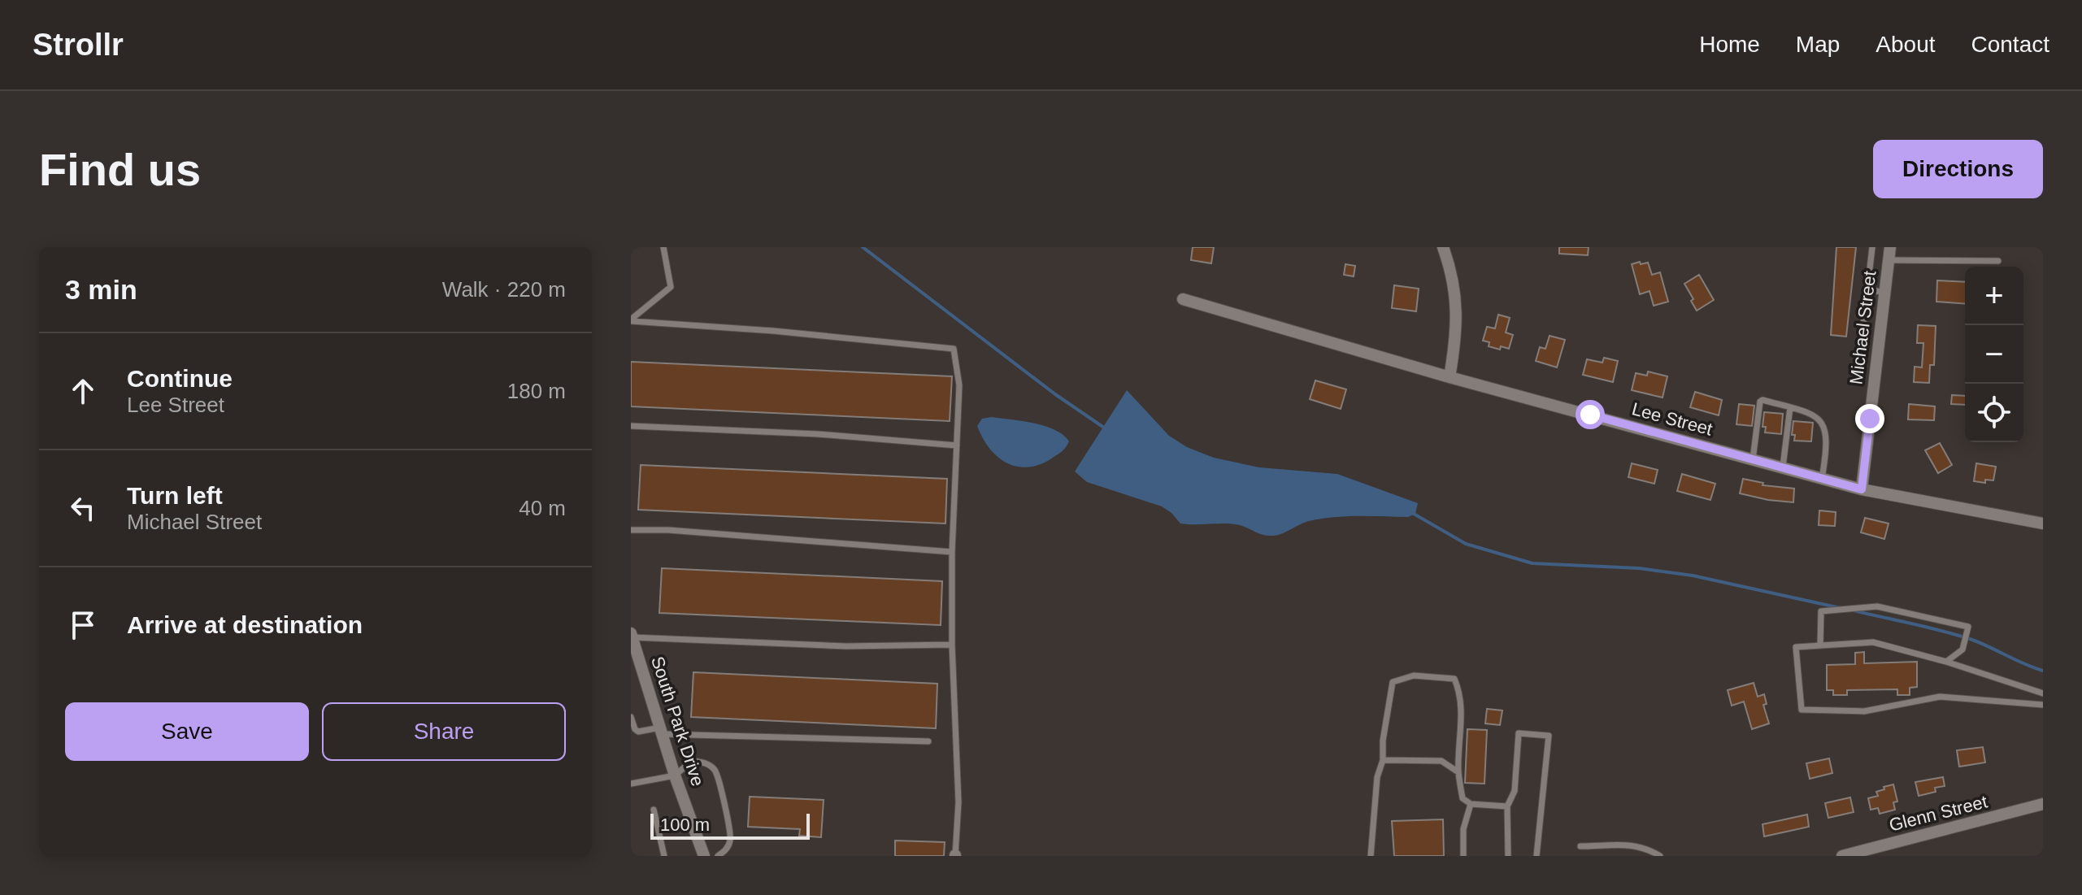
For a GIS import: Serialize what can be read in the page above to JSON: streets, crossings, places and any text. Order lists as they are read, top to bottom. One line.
{"streets":{"street":["Michael Street","Lee Street","South Park Drive","Glenn Street"]},"crossings":[["Michael Street","Lee Street"]],"scale_bar":"100 m","page":{"header":"Strollr","nav":["Home","Map","About","Contact"],"buttons":["Directions",["Save","Share"]],"title":"Find us","heading":["3 min","Walk · 220 m"],"map_buttons":["+","−"],"list":[["Continue","Lee Street","180 m"],["Turn left","Michael Street","40 m"],"Arrive at destination"],"scale":"100 m"}}
